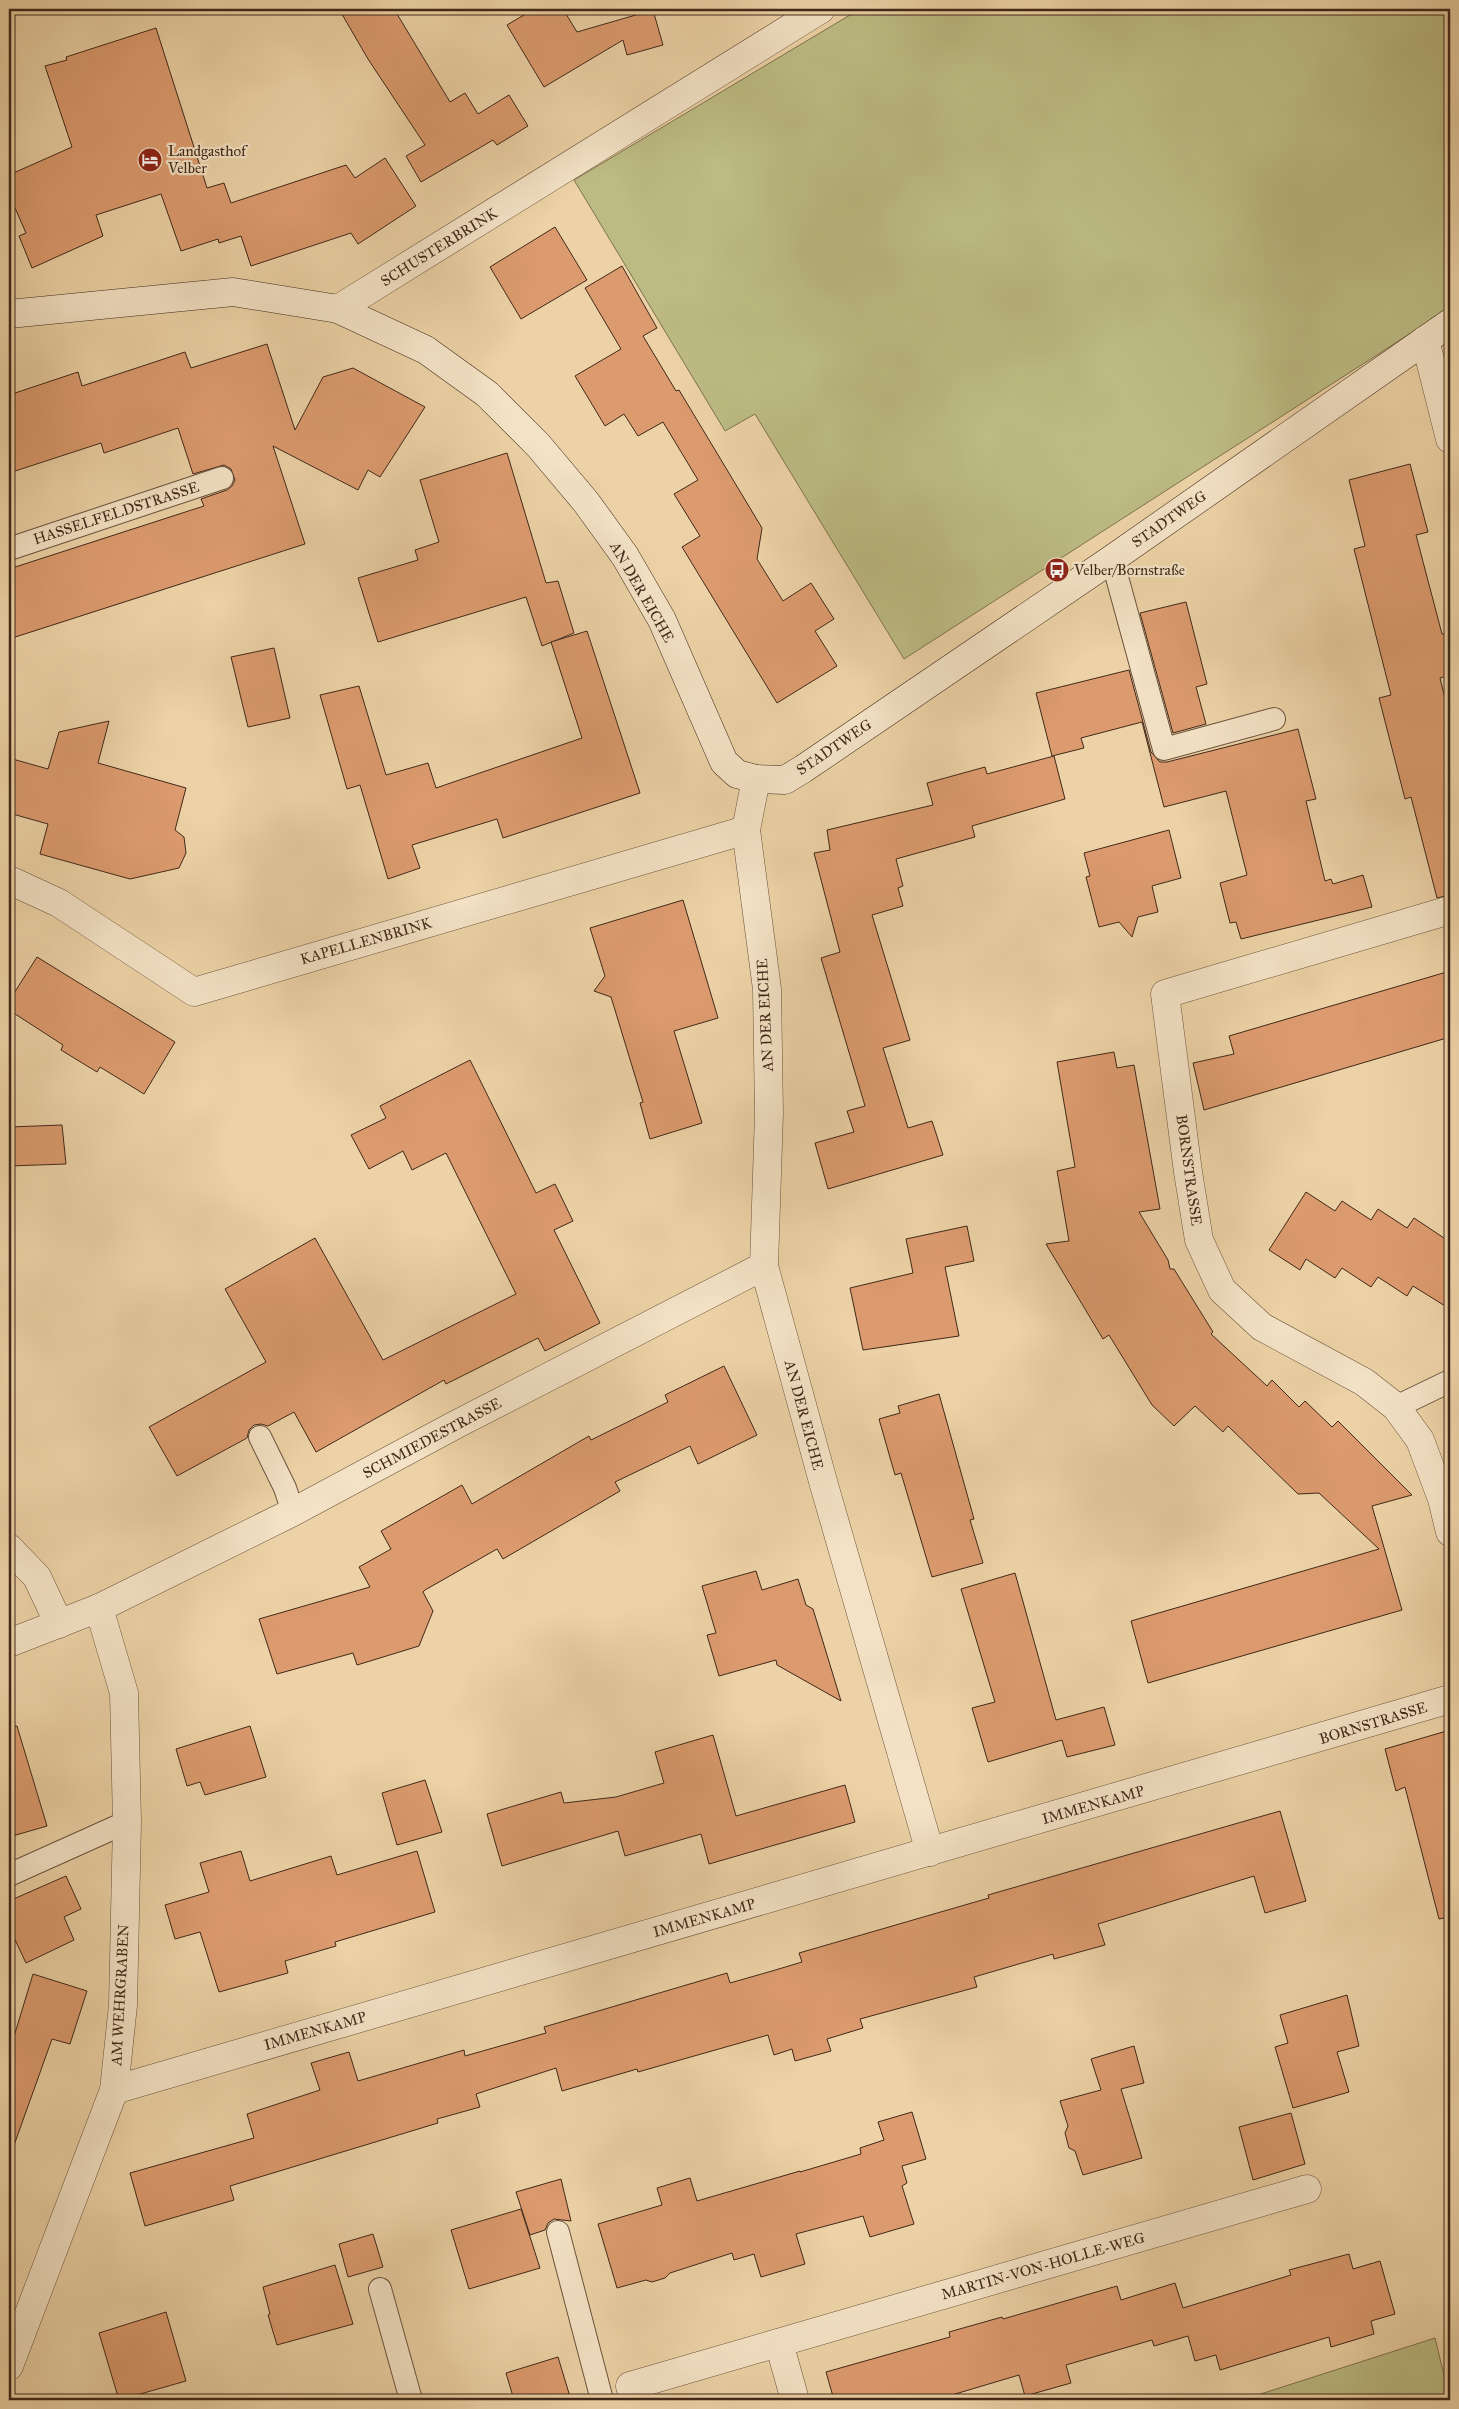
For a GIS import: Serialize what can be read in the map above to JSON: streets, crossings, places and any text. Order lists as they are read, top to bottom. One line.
{"streets":{"street":["SCHUSTERBRINK","STADTWEG","AN DER EICHE","KAPELLENBRINK","BORNSTRASSE","SCHMIEDESTRASSE","IMMENKAMP","AM WEHRGRABEN","MARTIN-VON-HOLLE-WEG"],"lane":["HASSELFELDSTRASSE"]},"crossings":[["SCHUSTERBRINK","AN DER EICHE"],["STADTWEG","AN DER EICHE"],["AN DER EICHE","KAPELLENBRINK"],["AN DER EICHE","SCHMIEDESTRASSE"],["AN DER EICHE","IMMENKAMP"],["BORNSTRASSE","IMMENKAMP"],["SCHMIEDESTRASSE","AM WEHRGRABEN"],["IMMENKAMP","AM WEHRGRABEN"]],"places":{"hotel":["Landgasthof Velber"],"bus stop":["Velber/Bornstraße"]}}
